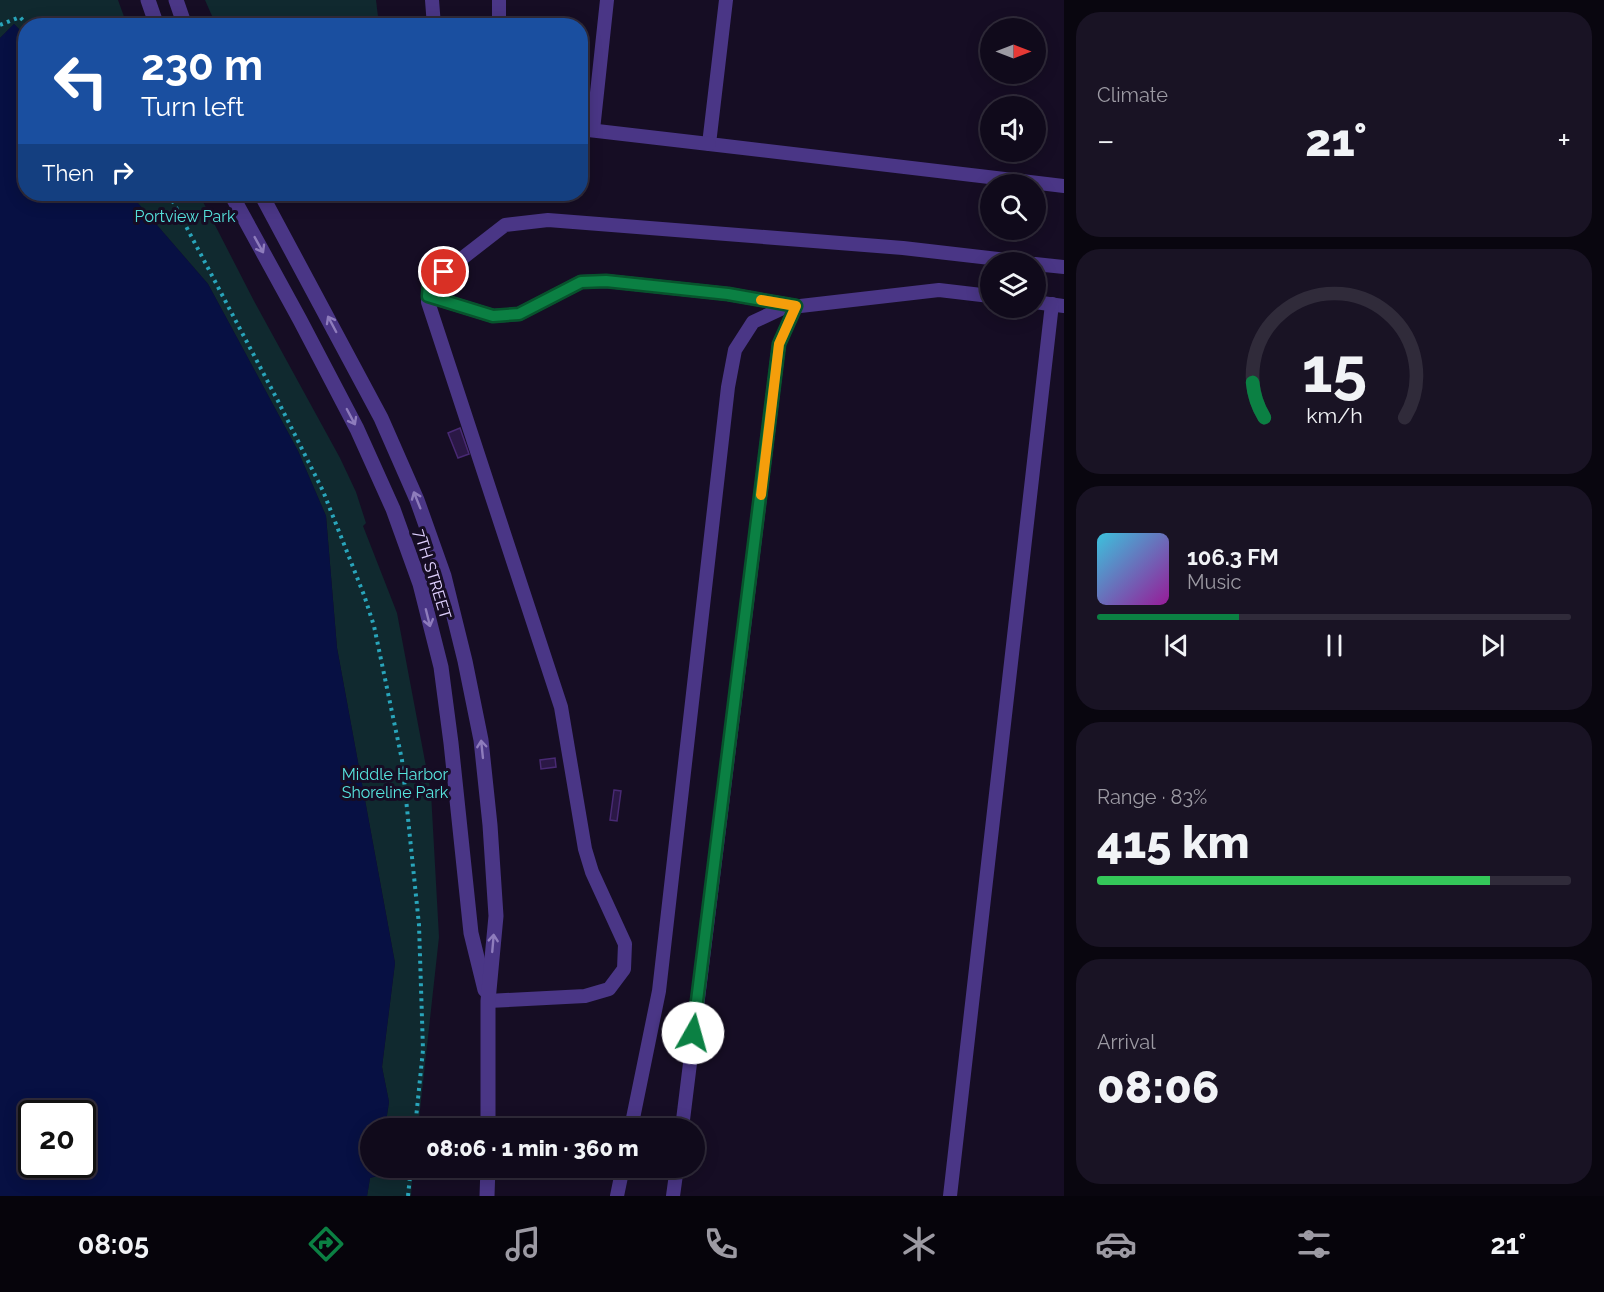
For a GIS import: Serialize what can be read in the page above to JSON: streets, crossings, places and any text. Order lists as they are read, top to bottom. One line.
{"streets":{"street":["7TH STREET"]},"parks":["Portview Park","Middle Harbor Shoreline Park"],"north":"right","page":{"tile":["Climate",["Range · 83%","415 km"],["Arrival","08:06"]],"turn":["230 m","Turn left"],"heat":["−","21°","+"],"then":"Then","song":["106.3 FM","Music"],"limit":"20","trip":"08:06 · 1 min · 360 m","tabs":["08:05","21°"],"gauge":["15","km/h"]}}
